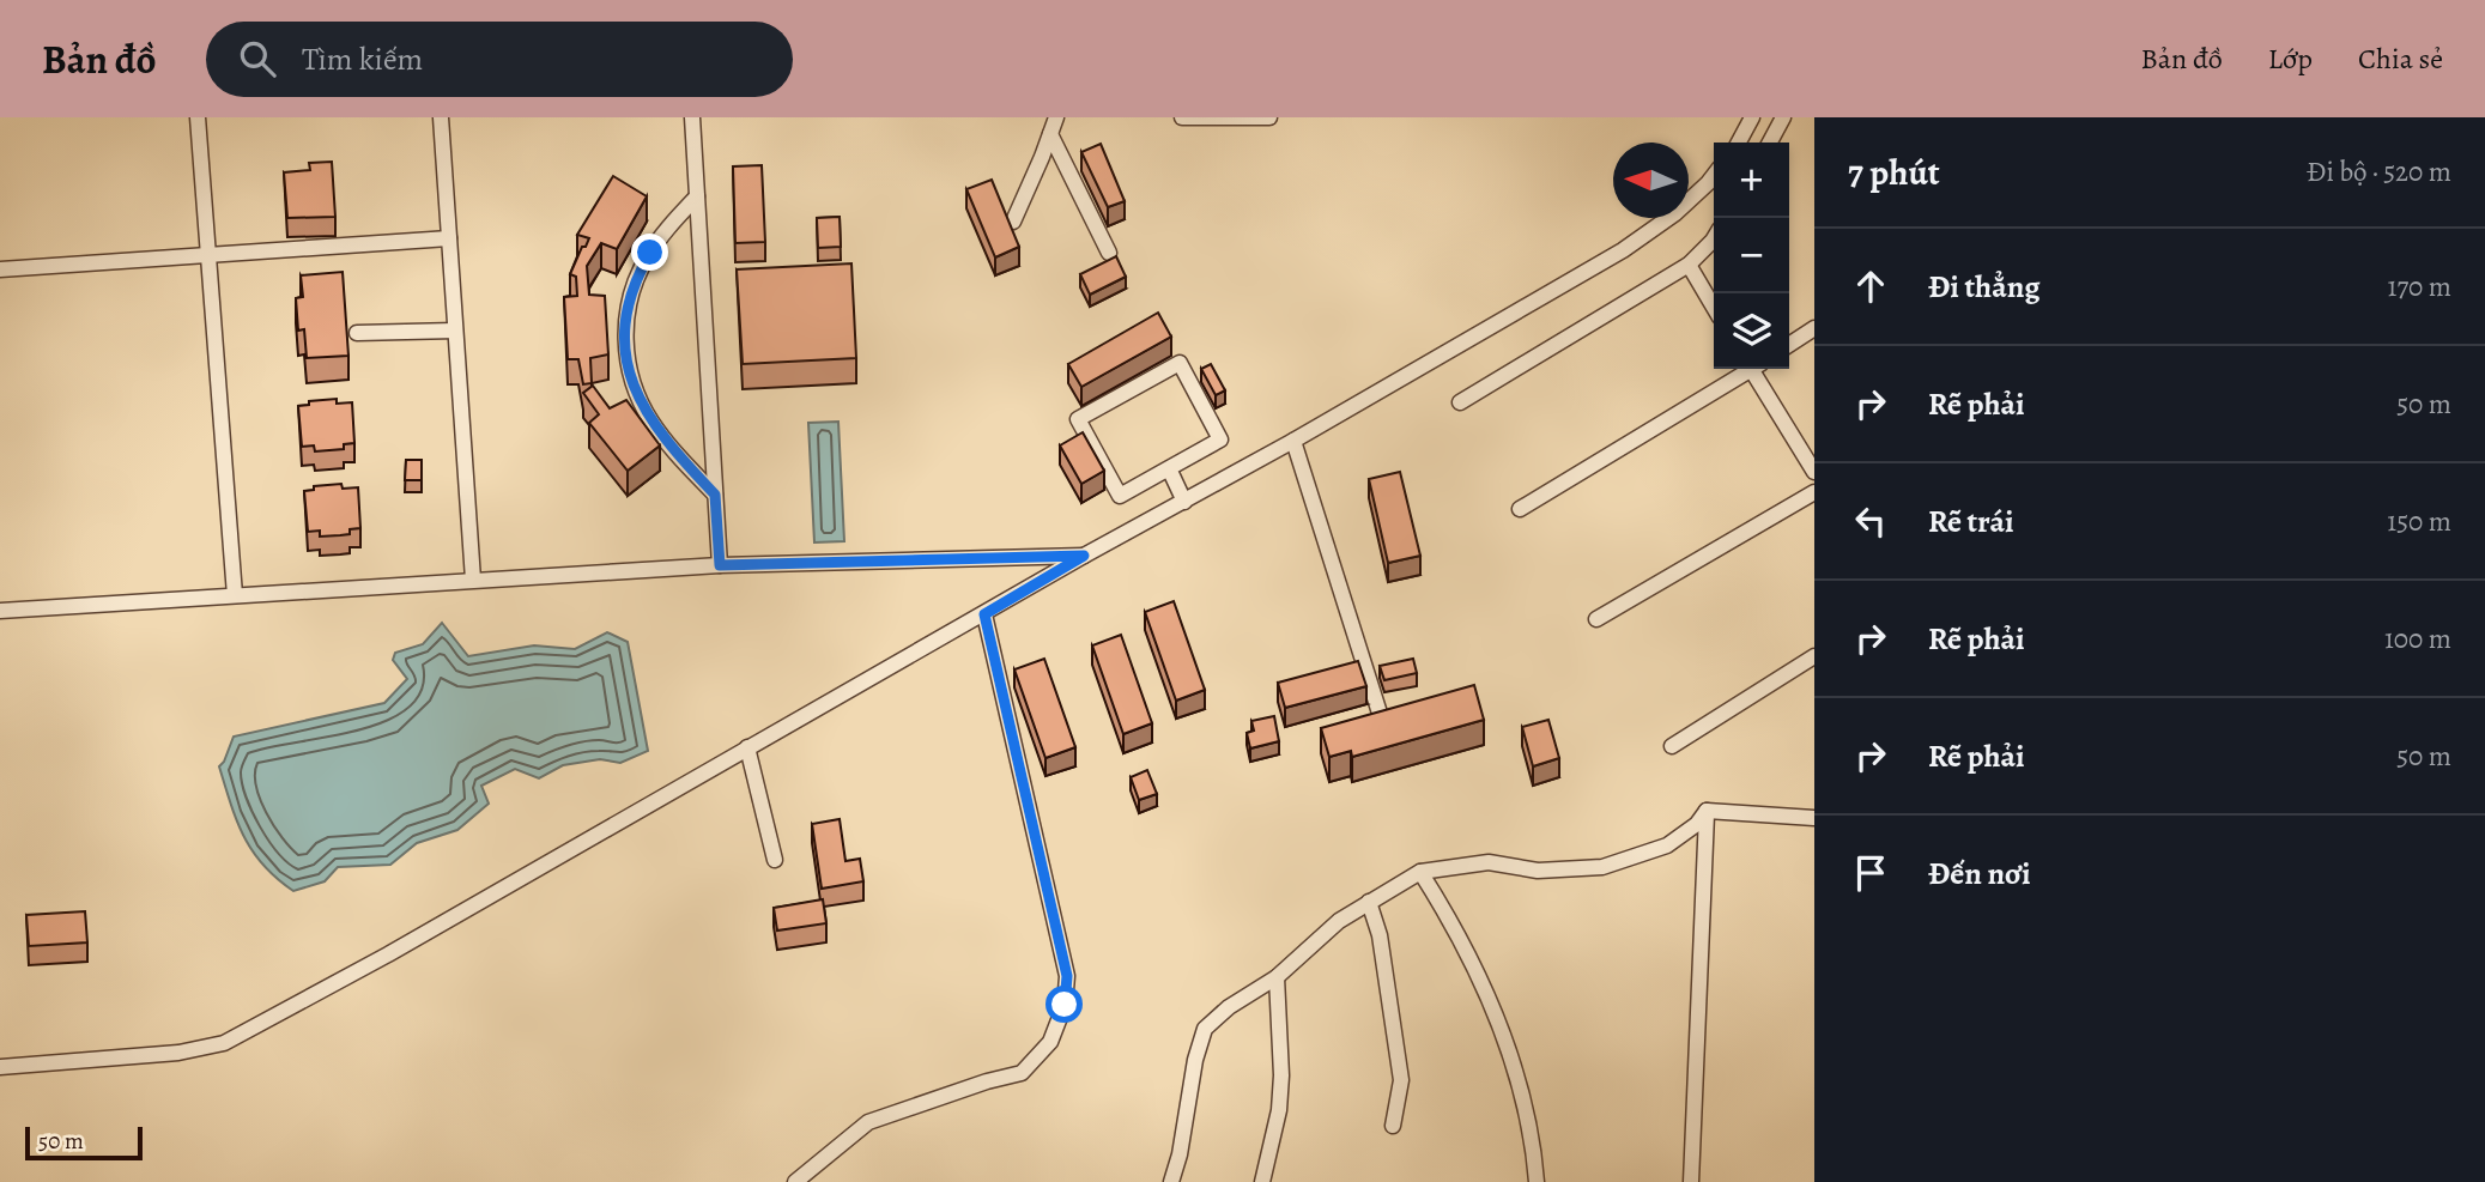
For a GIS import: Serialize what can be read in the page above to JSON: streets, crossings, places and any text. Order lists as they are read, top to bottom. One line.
{"scale_bar":"50 m","north":"left","page":{"header":"Bản đồ","search":"Tìm kiếm","nav":["Bản đồ","Lớp","Chia sẻ"],"heading":["7 phút","Đi bộ · 520 m"],"map_buttons":["+","−"],"list":[["Đi thẳng","170 m"],["Rẽ phải","50 m"],["Rẽ trái","150 m"],["Rẽ phải","100 m"],["Rẽ phải","50 m"],"Đến nơi"],"scale":"50 m"}}
